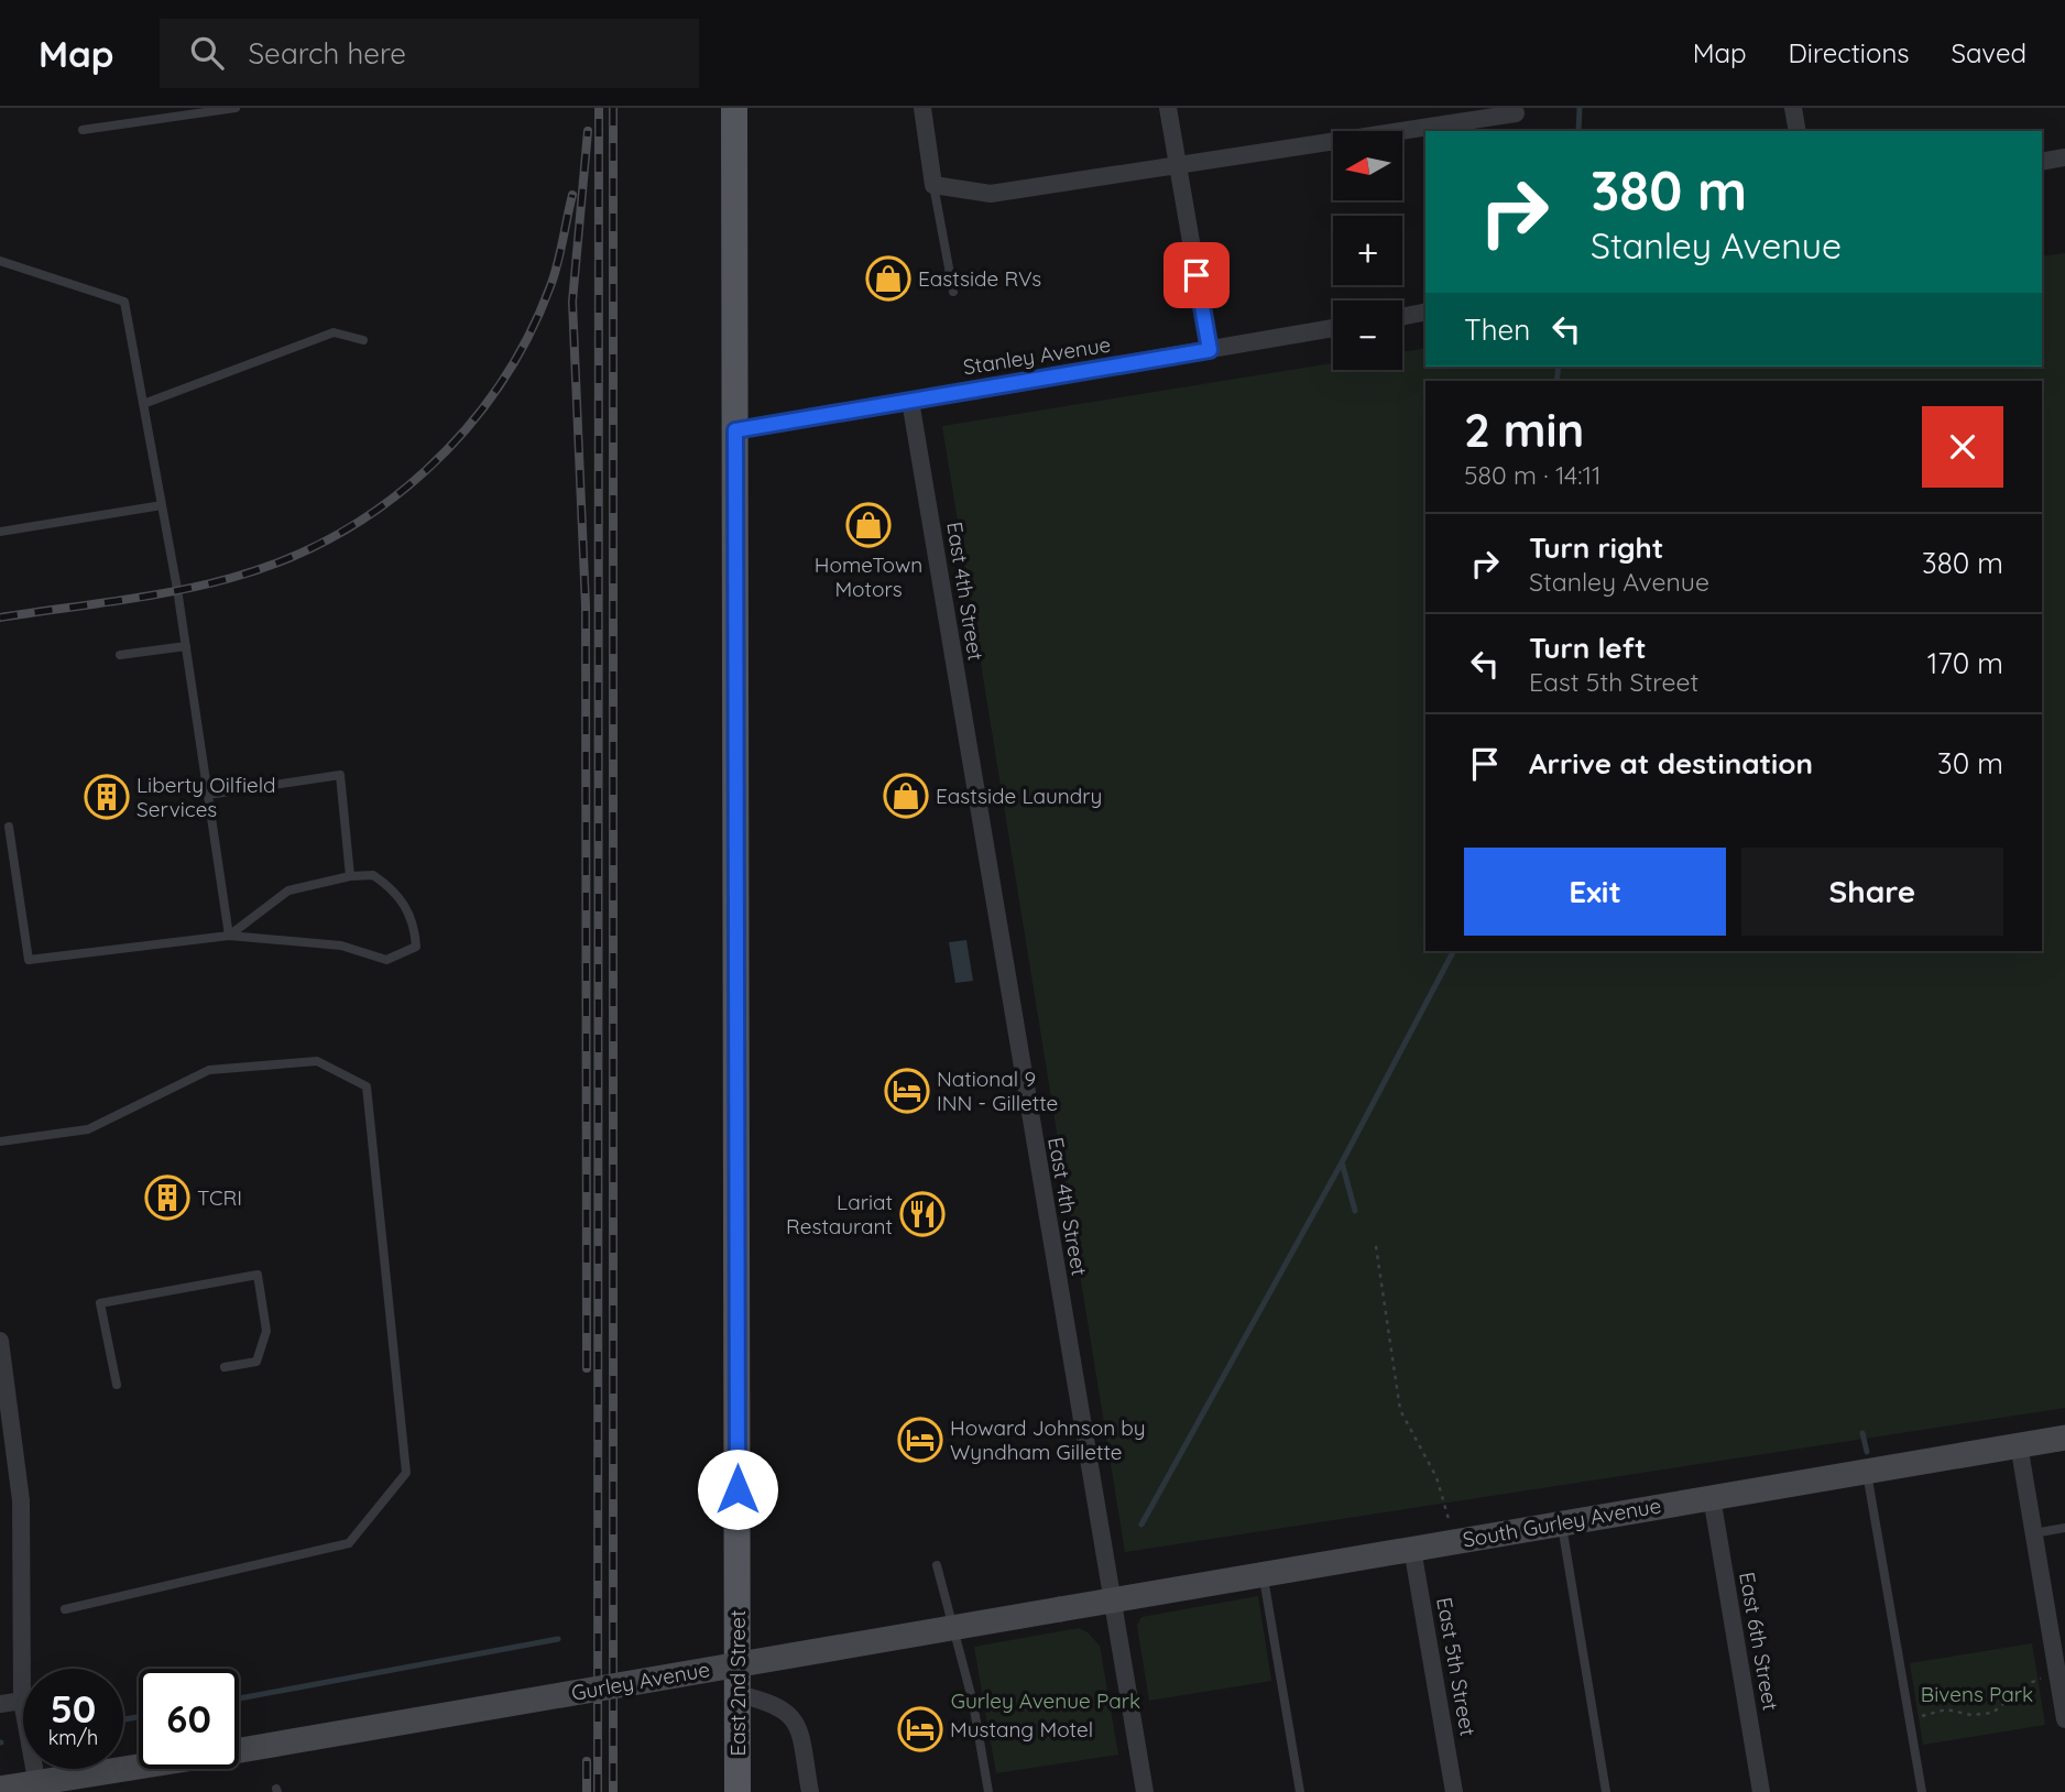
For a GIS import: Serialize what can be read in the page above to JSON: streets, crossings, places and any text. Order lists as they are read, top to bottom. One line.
{"streets":{"main road":["East 2nd Street"],"street":["Stanley Avenue","East 4th Street","South Gurley Avenue","East 6th Street","East 5th Street","Gurley Avenue"]},"crossings":[["Stanley Avenue","East 4th Street"],["Stanley Avenue","East 2nd Street"],["East 4th Street","South Gurley Avenue"],["South Gurley Avenue","East 6th Street"],["South Gurley Avenue","East 5th Street"],["South Gurley Avenue","Gurley Avenue"]],"parks":["Bivens Park","Gurley Avenue Park"],"places":{"shop":["Eastside RVs","HomeTown Motors","Eastside Laundry"],"building":["Liberty Oilfield Services","TCRI"],"hotel":["National 9 INN - Gillette","Howard Johnson by Wyndham Gillette","Mustang Motel"],"restaurant":["Lariat Restaurant"]},"north":"left","page":{"header":"Map","search":"Search here","nav":["Map","Directions","Saved"],"map_buttons":["+","−"],"turn":["380 m","Stanley Avenue"],"then":"Then","heading":["2 min","580 m · 14:11"],"list":[{"name":"Turn right","note":"Stanley Avenue","value":"380 m"},{"name":"Turn left","note":"East 5th Street","value":"170 m"},{"name":"Arrive at destination","value":"30 m"}],"buttons":["Exit","Share"],"speed":"50 km/h","limit":"60"}}
